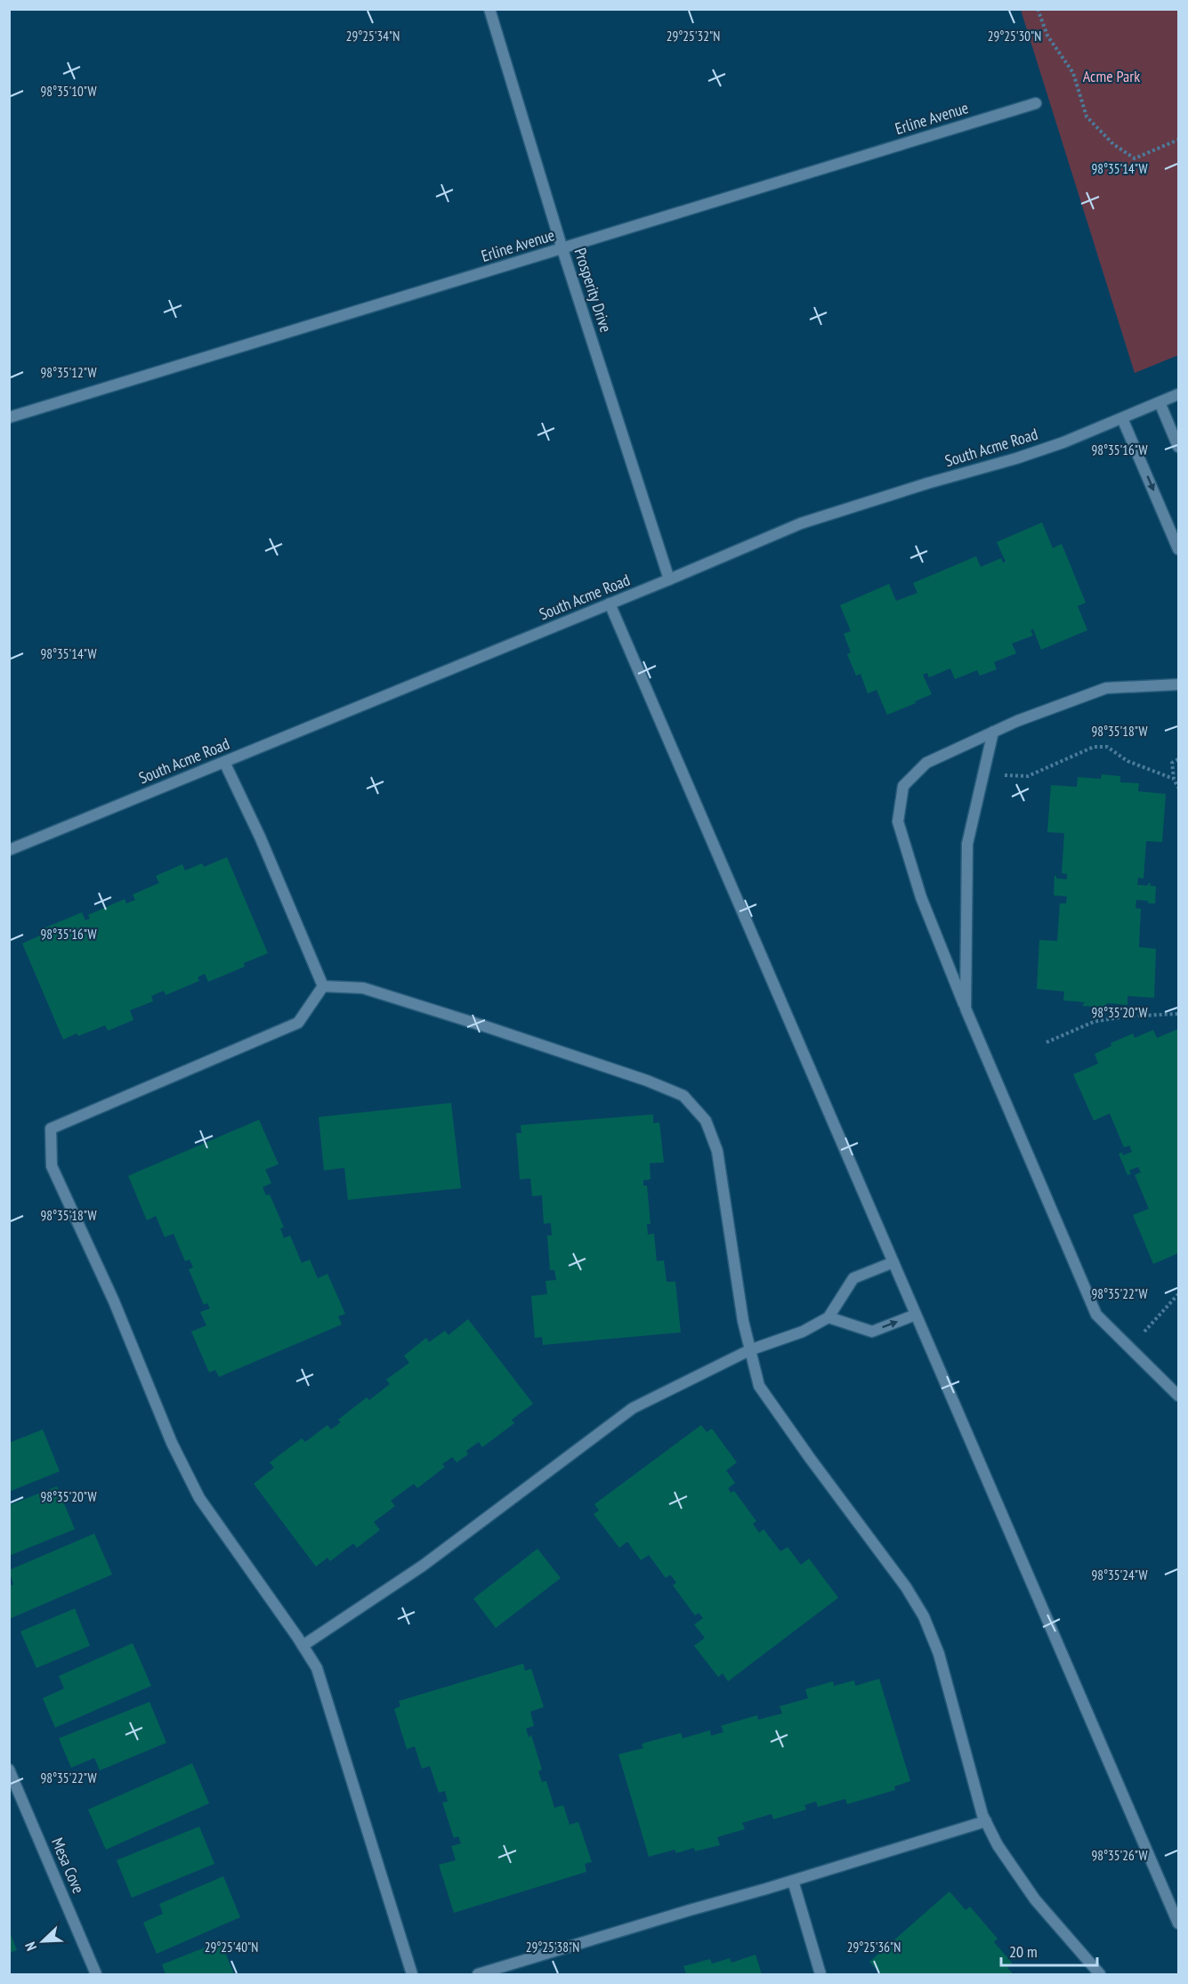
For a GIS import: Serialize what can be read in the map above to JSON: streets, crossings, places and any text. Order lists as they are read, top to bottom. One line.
{"streets":{"street":["Erline Avenue","Prosperity Drive","South Acme Road","Mesa Cove"]},"crossings":[["Erline Avenue","Prosperity Drive"],["Prosperity Drive","South Acme Road"]],"parks":["Acme Park"],"scale_bar":"20 m","north":"bottom left","coordinates":["29°25'34\"N","29°25'32\"N","29°25'30\"N","98°35'10\"W","98°35'14\"W","98°35'12\"W","98°35'16\"W","98°35'18\"W","98°35'20\"W","98°35'22\"W","98°35'24\"W","98°35'26\"W","29°25'40\"N","29°25'38\"N","29°25'36\"N"]}
